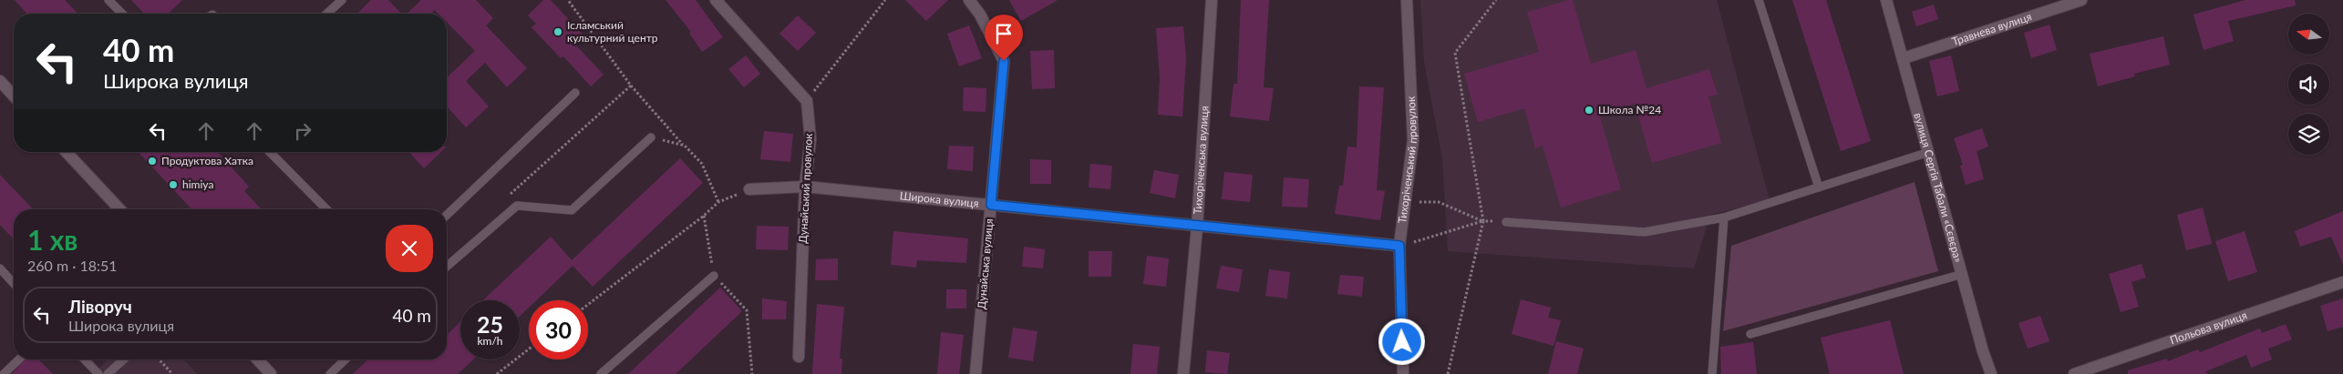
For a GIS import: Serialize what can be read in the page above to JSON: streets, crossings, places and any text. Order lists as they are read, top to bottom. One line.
{"streets":{"street":["Травнева вулиця","Тихоріченська вулиця","Тихоріченський провулок","вулиця Сергія Табали «Сєвєра»","Дунайський провулок","Широка вулиця","Дунайська вулиця","Польова вулиця"]},"crossings":[["Травнева вулиця","вулиця Сергія Табали «Сєвєра»"],["Тихоріченська вулиця","Широка вулиця"],["Тихоріченський провулок","Широка вулиця"],["Дунайський провулок","Широка вулиця"],["Широка вулиця","Дунайська вулиця"]],"places":["Ісламський культурний центр","Школа №24","Продуктова Хатка","himiya"],"north":"left","page":{"turn":["40 m","Широка вулиця"],"heading":["1 хв","260 m · 18:51"],"list":[{"name":"Ліворуч","note":"Широка вулиця","value":"40 m"}],"speed":"25 km/h","limit":"30"}}
